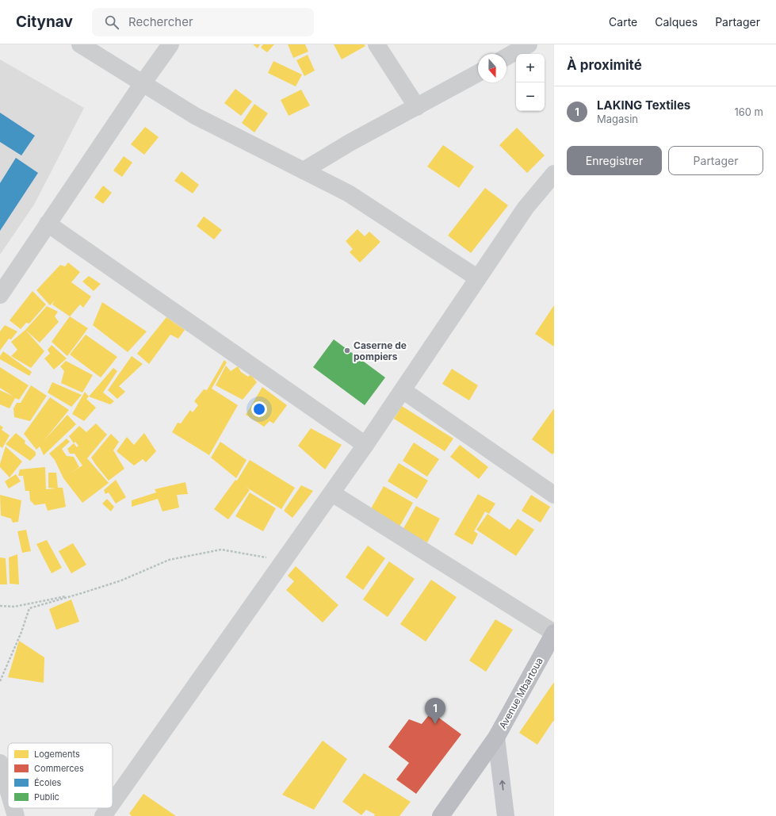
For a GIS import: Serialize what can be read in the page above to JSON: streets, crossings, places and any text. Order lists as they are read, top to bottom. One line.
{"streets":{"highway":["Avenue Mbartoua"]},"places":["Caserne de pompiers"],"legend":["Logements","Commerces","Écoles","Public"],"north":"bottom","page":{"header":"Citynav","search":"Rechercher","nav":["Carte","Calques","Partager"],"heading":"À proximité","map_buttons":["+","−"],"list":[{"mark":"1","name":"LAKING Textiles","note":"Magasin","value":"160 m"}],"buttons":["Enregistrer","Partager"],"pins":"1"}}
